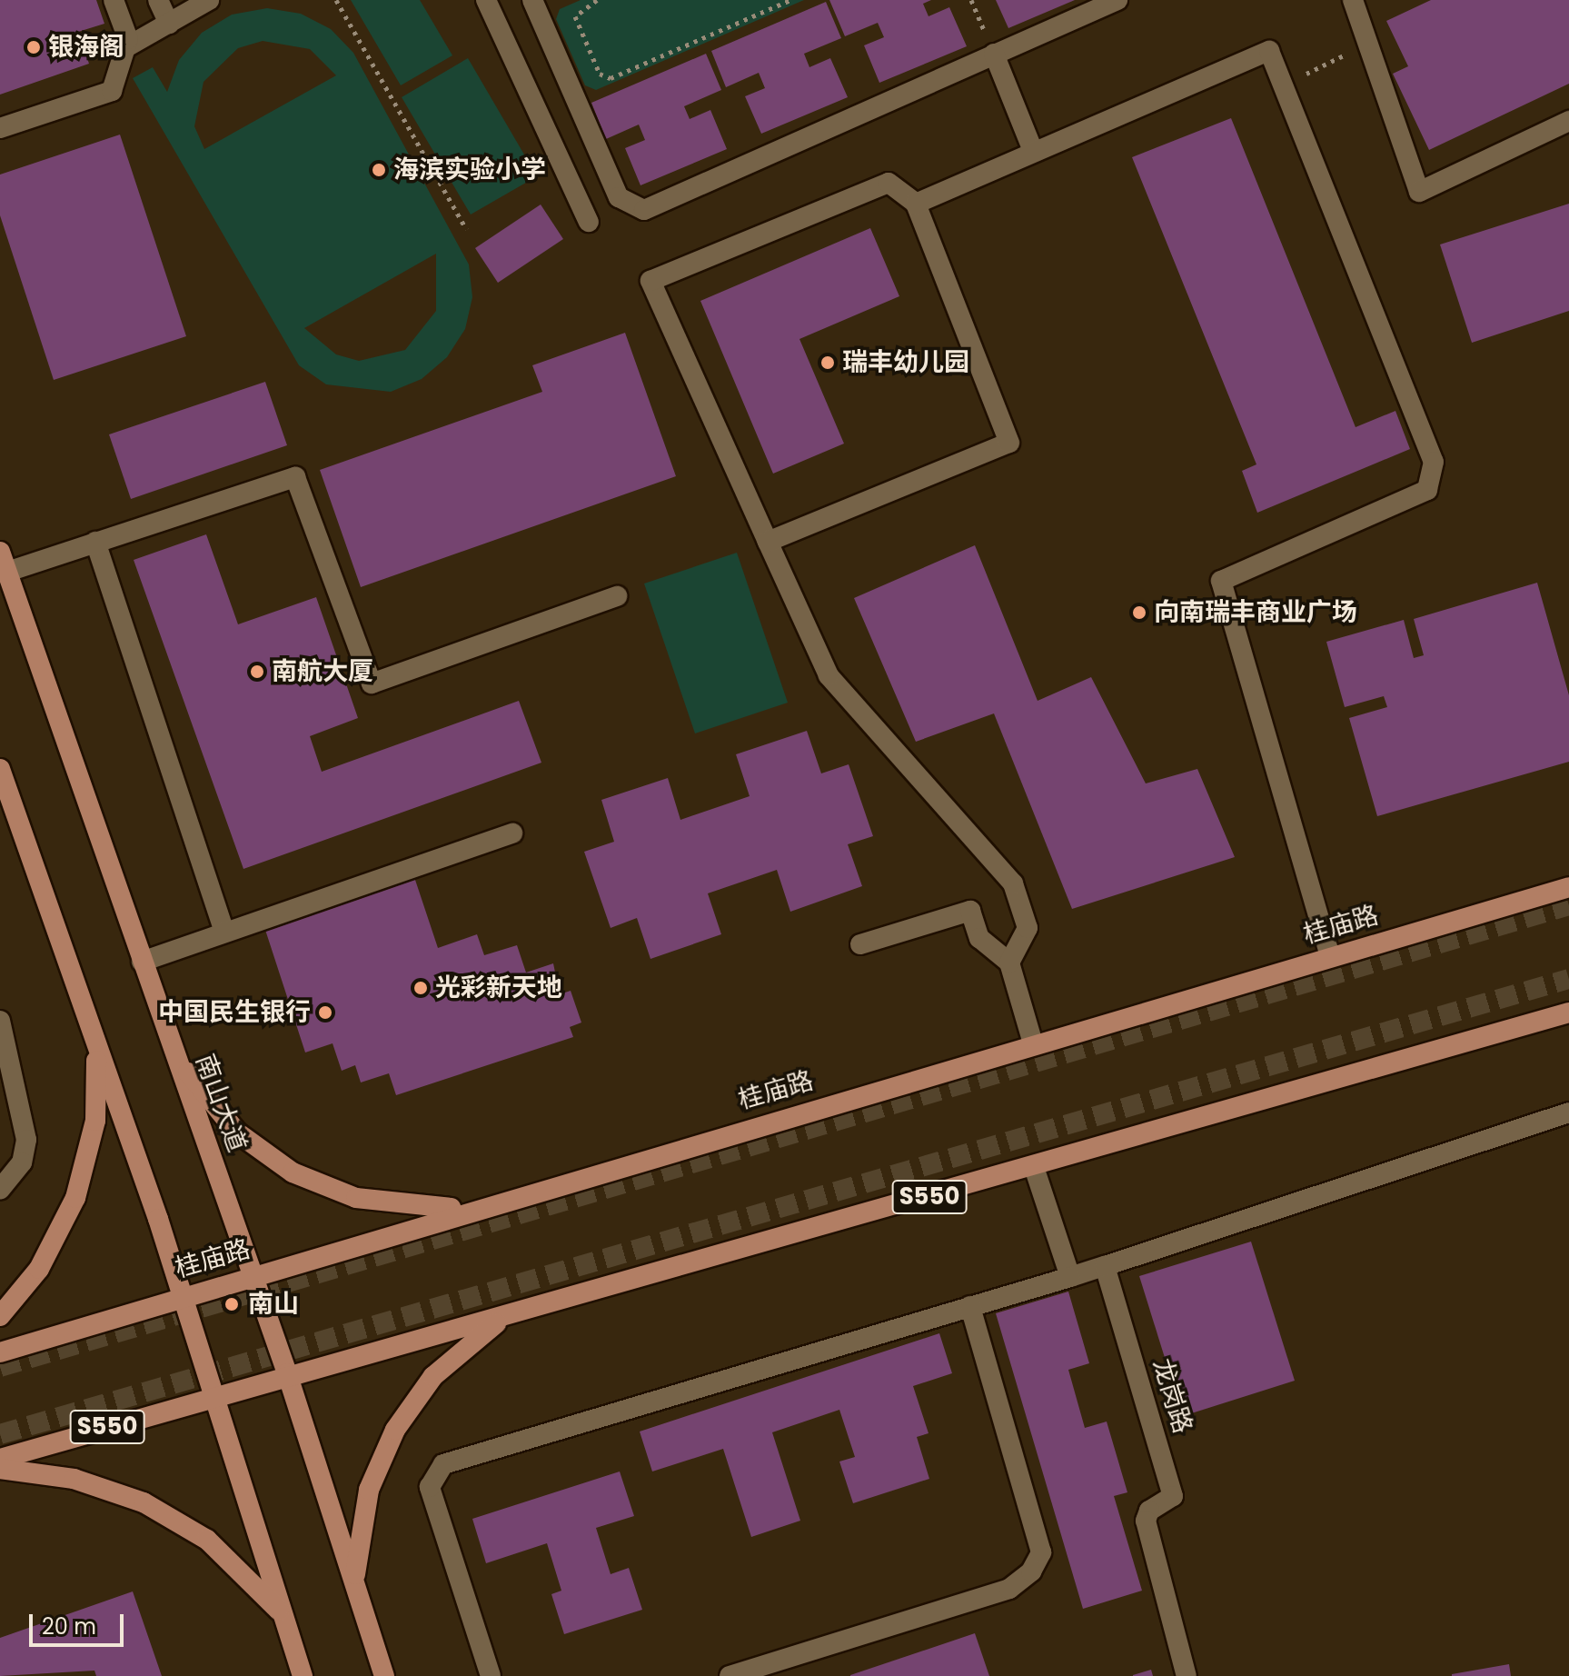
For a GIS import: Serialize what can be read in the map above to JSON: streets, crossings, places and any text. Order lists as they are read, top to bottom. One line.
{"streets":{"main road":["桂庙路","南山大道","S550"],"street":["龙岗路"]},"crossings":[["桂庙路","南山大道"],["南山大道","S550"]],"places":["银海阁","海滨实验小学","瑞丰幼儿园","向南瑞丰商业广场","南航大厦","光彩新天地","中国民生银行","南山"],"scale_bar":"20 m"}
